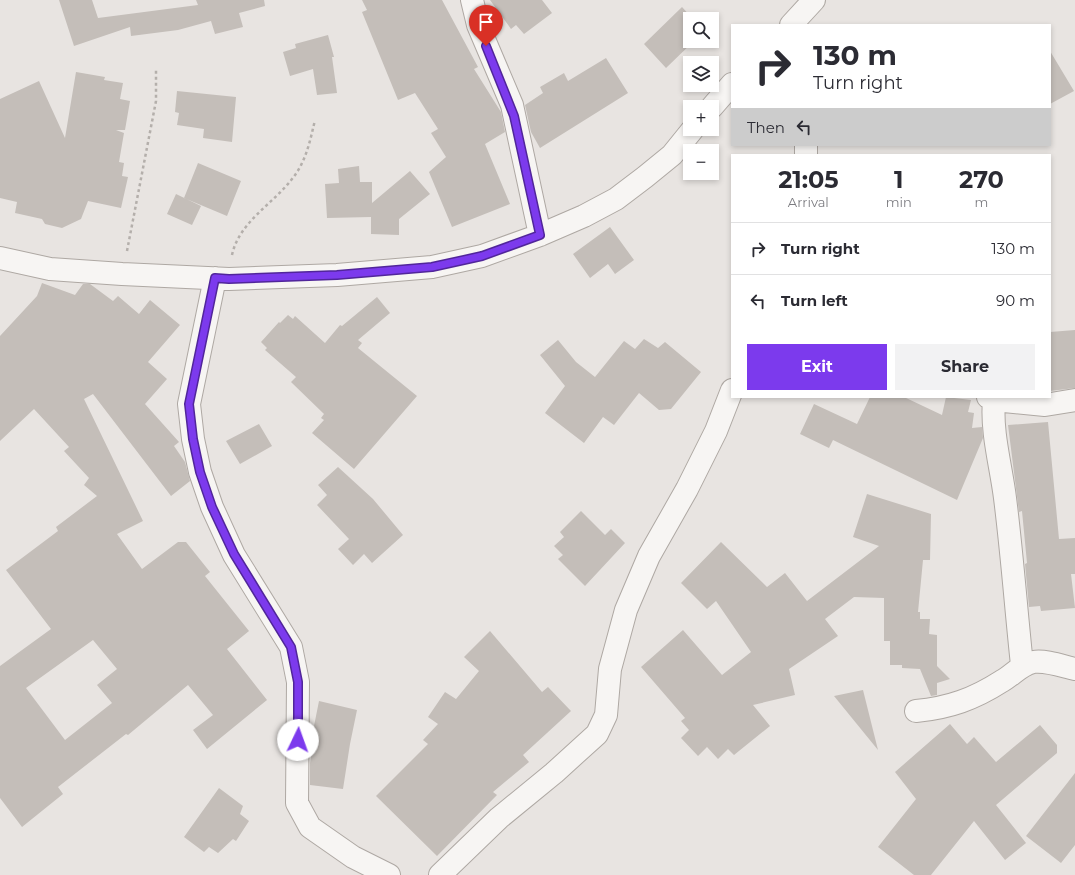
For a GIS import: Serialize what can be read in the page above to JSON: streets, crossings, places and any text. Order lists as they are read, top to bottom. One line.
{"page":{"map_buttons":["+","−"],"turn":["130 m","Turn right"],"then":"Then","eta":["21:05","Arrival","1","min","270","m"],"list":[{"name":"Turn right","value":"130 m"},{"name":"Turn left","value":"90 m"}],"buttons":["Exit","Share"]}}
